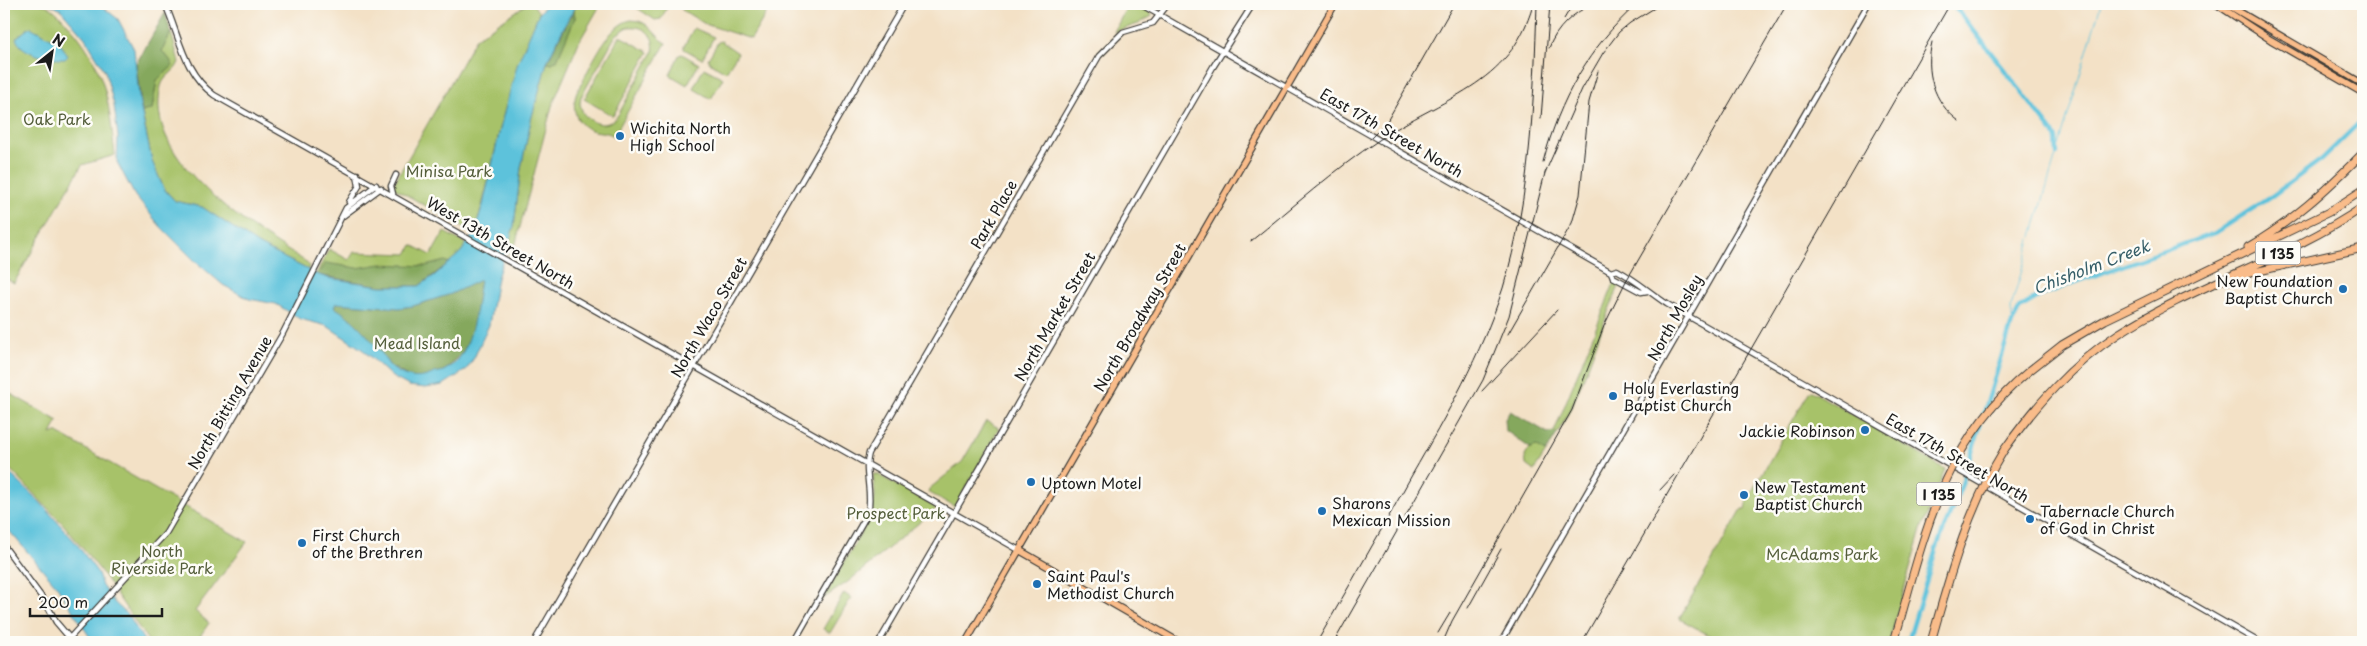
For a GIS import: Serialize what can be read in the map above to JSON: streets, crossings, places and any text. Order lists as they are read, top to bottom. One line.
{"streets":{"highway":["I 135"],"main road":["North Broadway Street"],"street":["East 17th Street North","Park Place","West 13th Street North","North Market Street","North Waco Street","North Mosley","North Bitting Avenue"]},"crossings":[["East 17th Street North","Park Place"],["East 17th Street North","North Market Street"],["East 17th Street North","North Broadway Street"],["East 17th Street North","North Mosley"],["Park Place","West 13th Street North"],["West 13th Street North","North Market Street"],["West 13th Street North","North Waco Street"],["West 13th Street North","North Broadway Street"],["West 13th Street North","North Bitting Avenue"]],"water":["Chisholm Creek"],"parks":["Oak Park","Minisa Park","Mead Island","Prospect Park","North Riverside Park","McAdams Park"],"places":["Wichita North High School","New Foundation Baptist Church","Holy Everlasting Baptist Church","Jackie Robinson","Uptown Motel","New Testament Baptist Church","Sharons Mexican Mission","Tabernacle Church of God in Christ","First Church of the Brethren","Saint Paul's Methodist Church"],"scale_bar":"200 m","north":"top right"}
